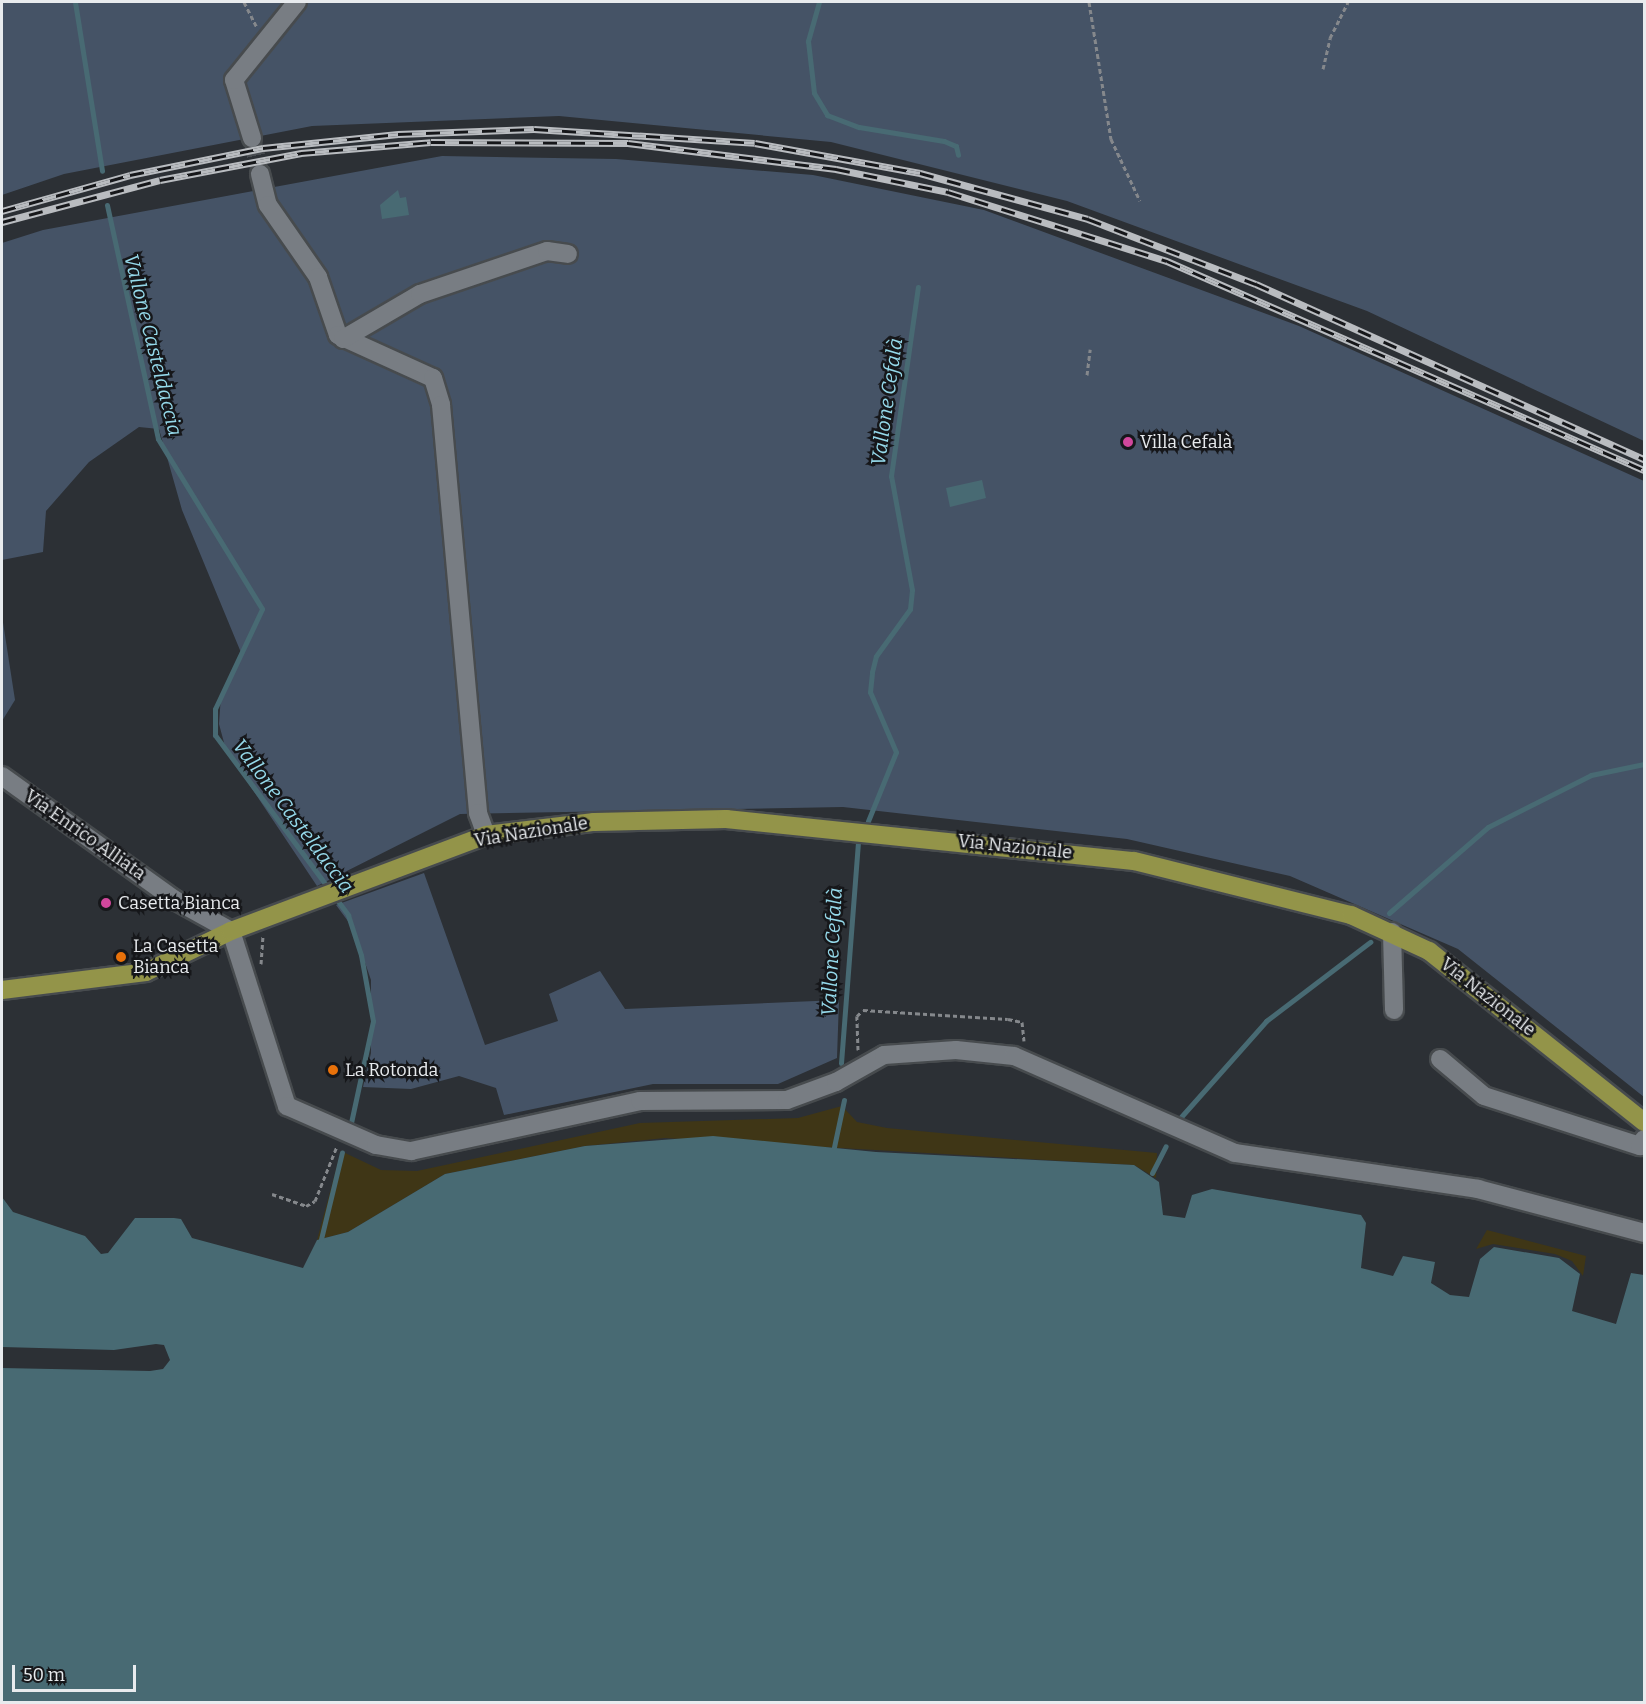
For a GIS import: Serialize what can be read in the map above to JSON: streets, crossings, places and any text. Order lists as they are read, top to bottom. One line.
{"streets":{"main road":["Via Nazionale"],"street":["Via Enrico Alliata"]},"crossings":[["Via Nazionale","Via Enrico Alliata"]],"water":["Vallone Casteldaccia","Vallone Cefalà"],"places":["Villa Cefalà","Casetta Bianca","La Casetta Bianca","La Rotonda"],"scale_bar":"50 m"}
